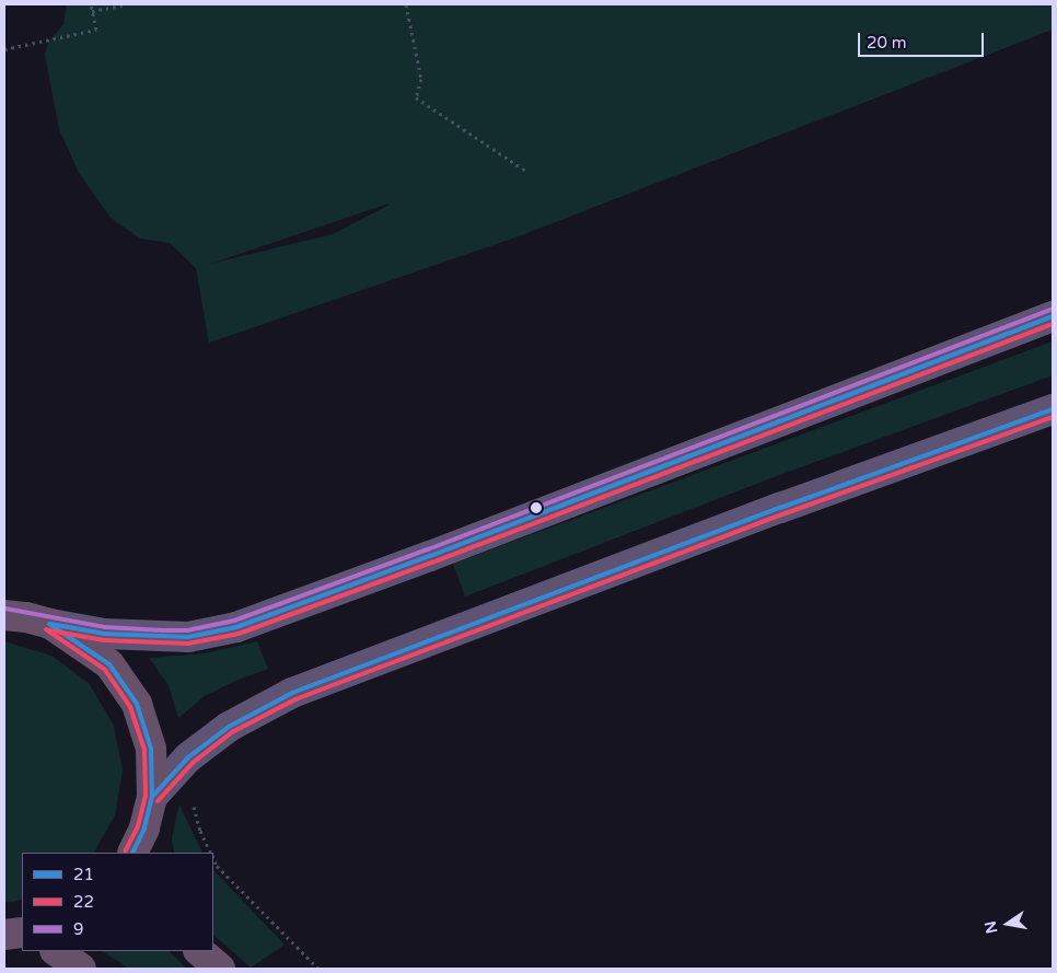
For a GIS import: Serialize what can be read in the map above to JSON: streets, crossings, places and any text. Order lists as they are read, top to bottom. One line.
{"lines":["transit line 9","transit line 21","transit line 22"],"legend":["21","22","9"],"scale_bar":"20 m","north":"left"}
